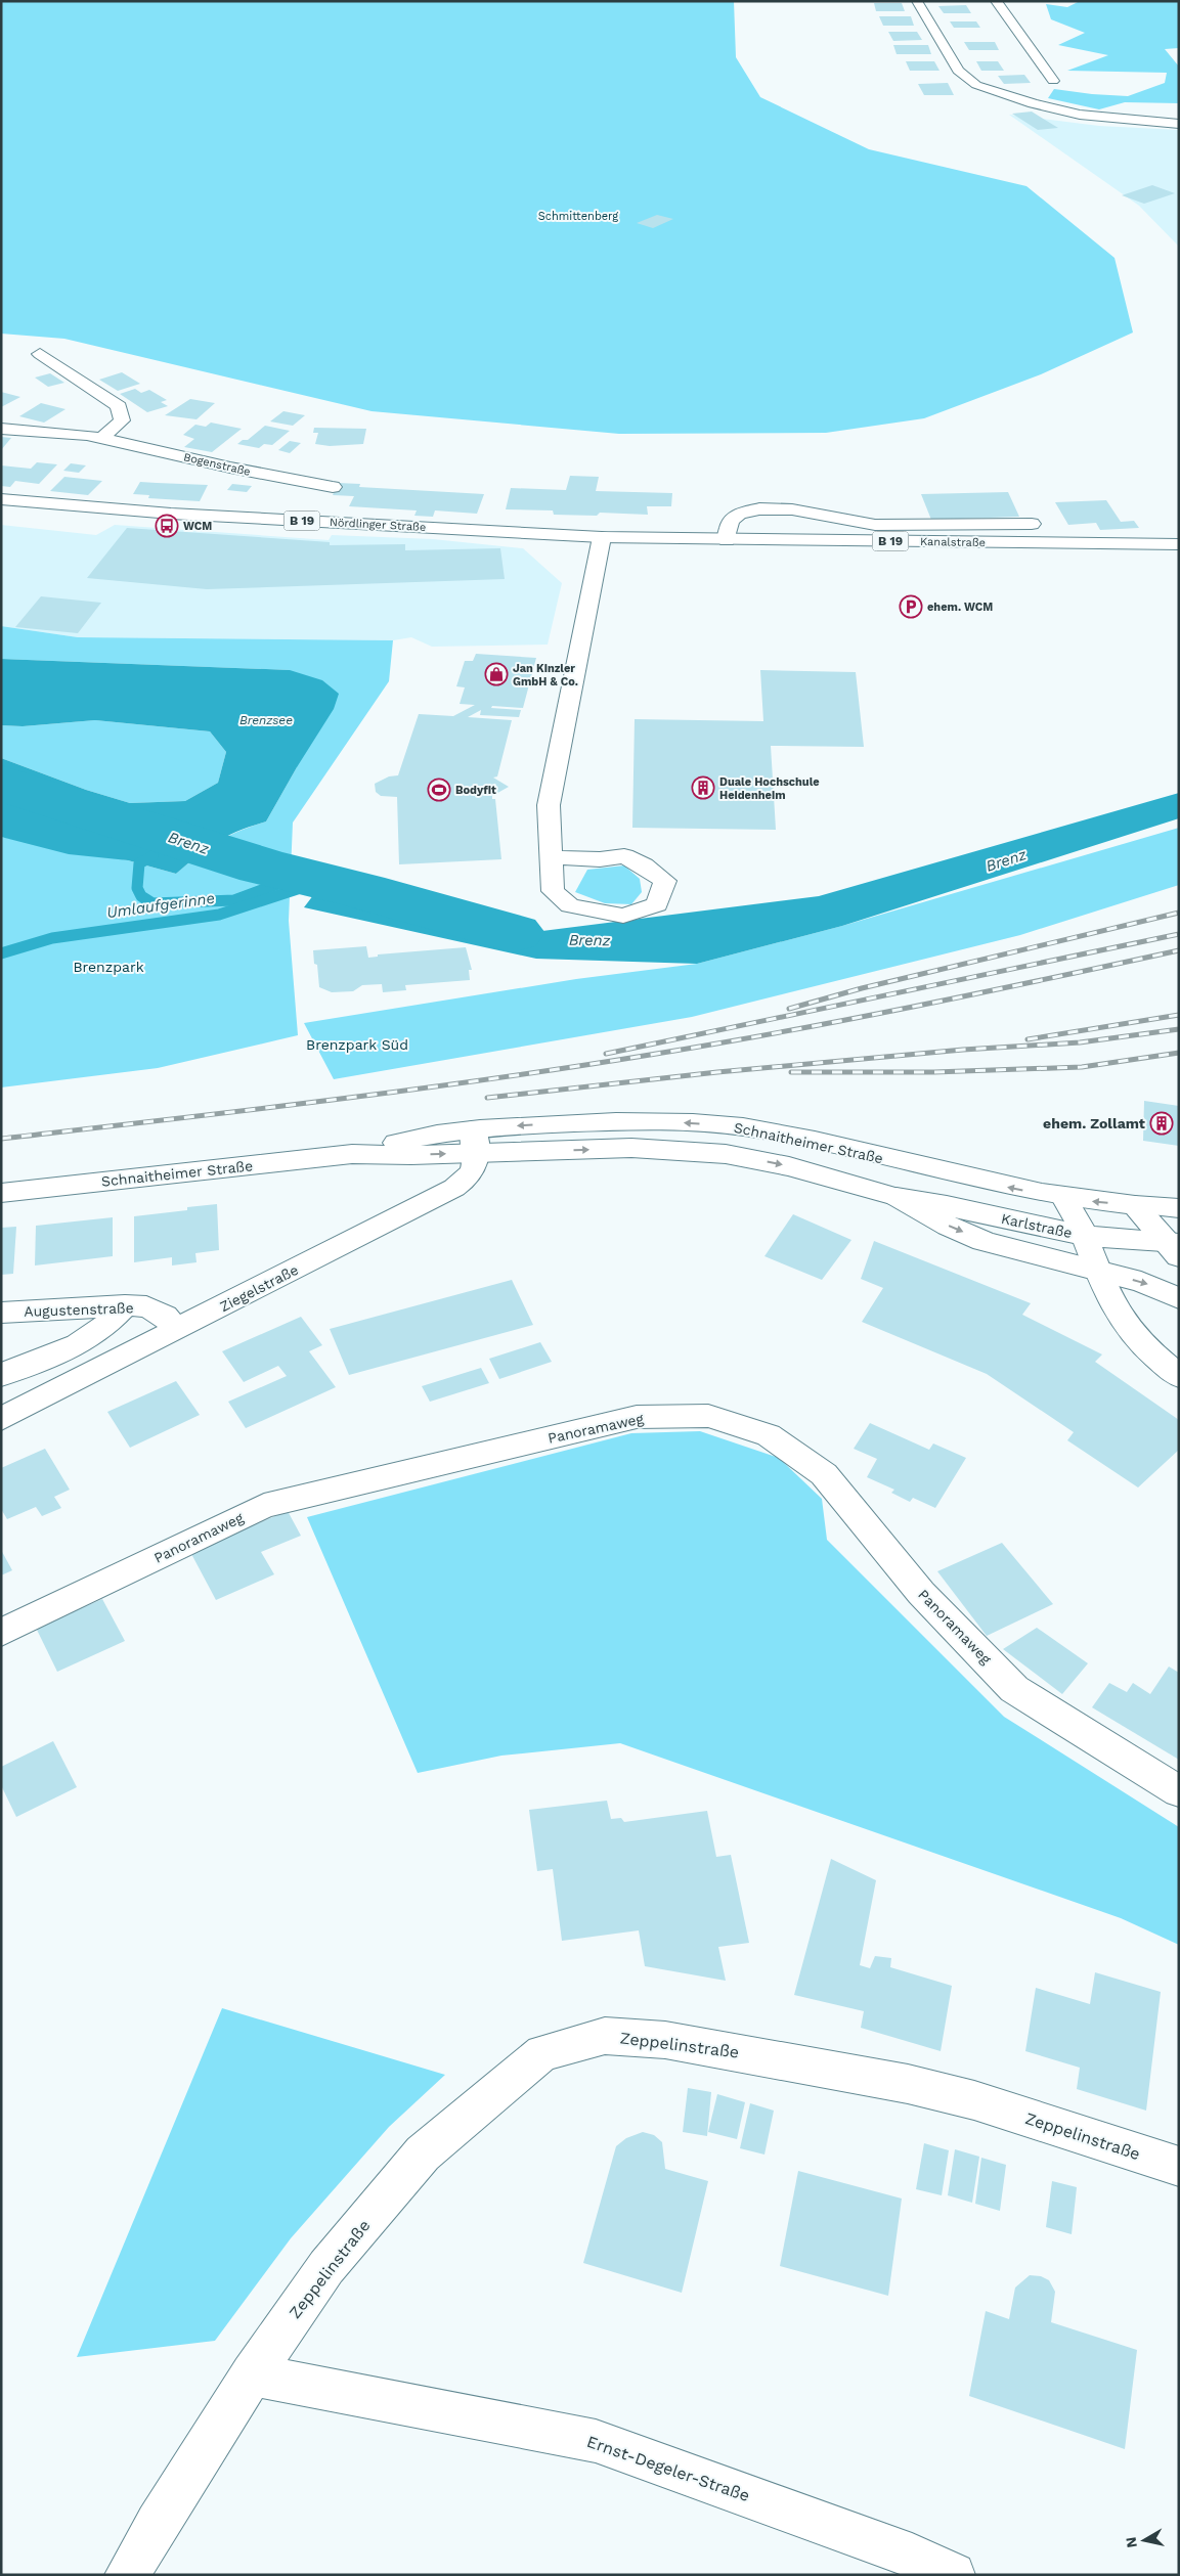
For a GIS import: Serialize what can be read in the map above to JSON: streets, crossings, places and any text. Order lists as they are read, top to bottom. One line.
{"streets":{"street":["Bogenstraße","B 19","Nördlinger Straße","Kanalstraße","Schnaitheimer Straße","Karlstraße","Ziegelstraße","Augustenstraße","Panoramaweg","Zeppelinstraße","Ernst-Degeler-Straße"]},"crossings":[["Nördlinger Straße","Kanalstraße"],["Schnaitheimer Straße","Karlstraße"],["Schnaitheimer Straße","Ziegelstraße"],["Ziegelstraße","Augustenstraße"],["Zeppelinstraße","Ernst-Degeler-Straße"]],"water":["Brenzsee","Brenz","Umlaufgerinne"],"parks":["Schmittenberg","Brenzpark","Brenzpark Süd"],"places":{"bus stop":["WCM"],"parking":["ehem. WCM"],"shop":["Jan Kinzler GmbH & Co."],"building":["Duale Hochschule Heidenheim","ehem. Zollamt"],"sports":["Bodyfit"]},"north":"left"}
